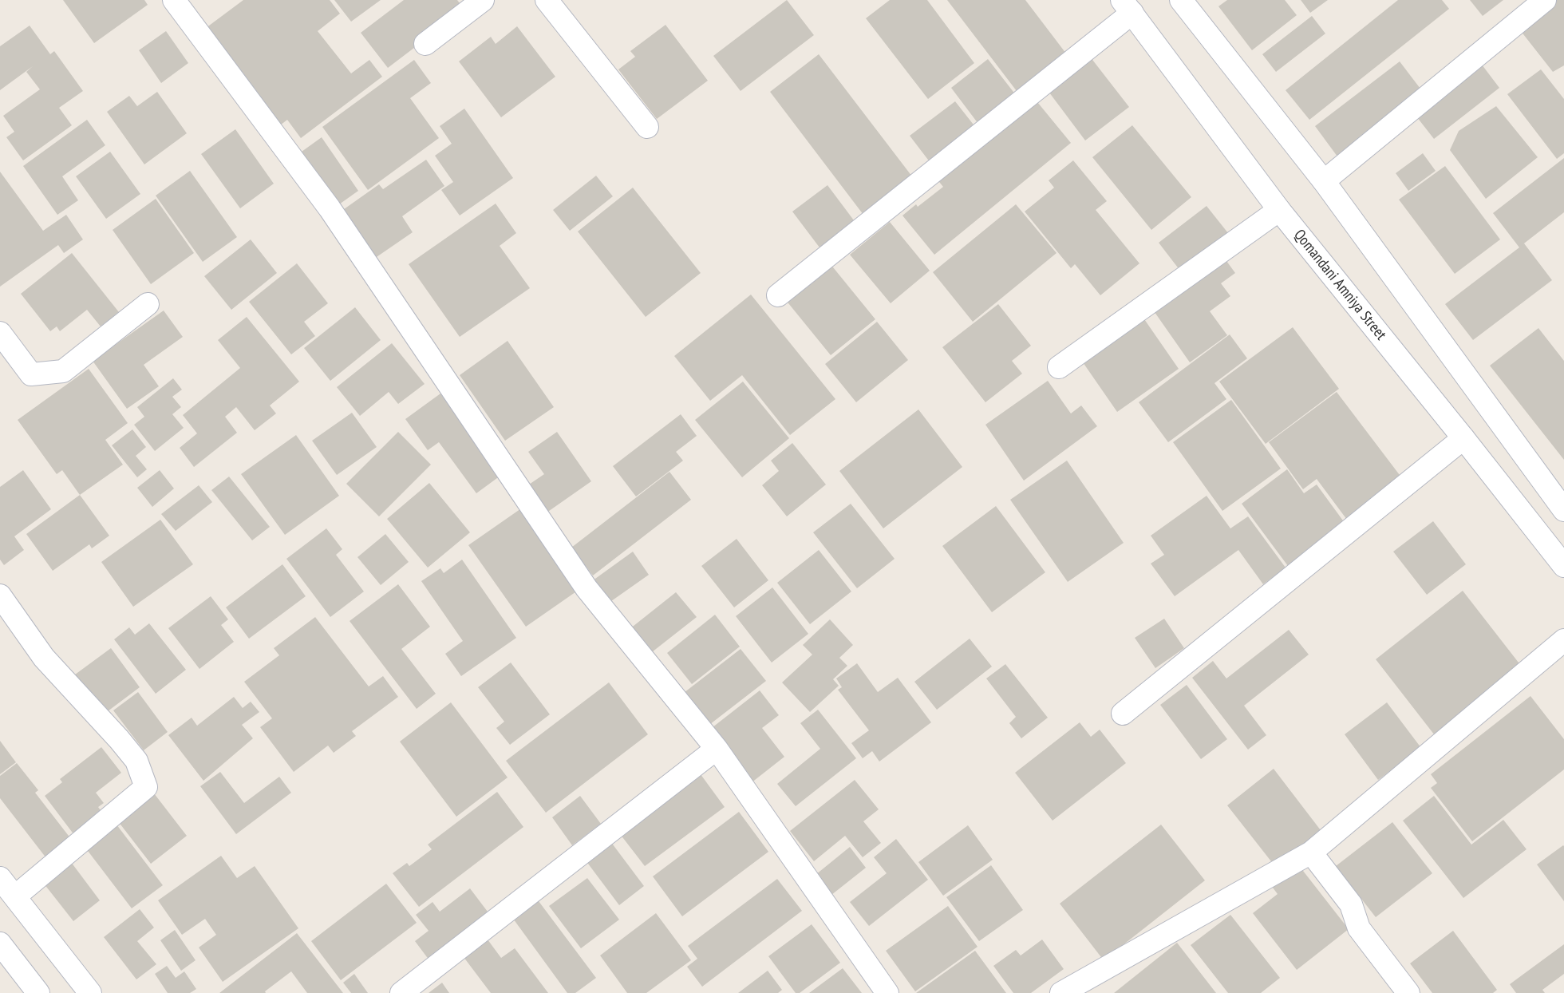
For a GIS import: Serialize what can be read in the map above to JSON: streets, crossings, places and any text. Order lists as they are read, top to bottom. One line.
{"streets":{"street":["Qomandani Amniya Street"]}}
